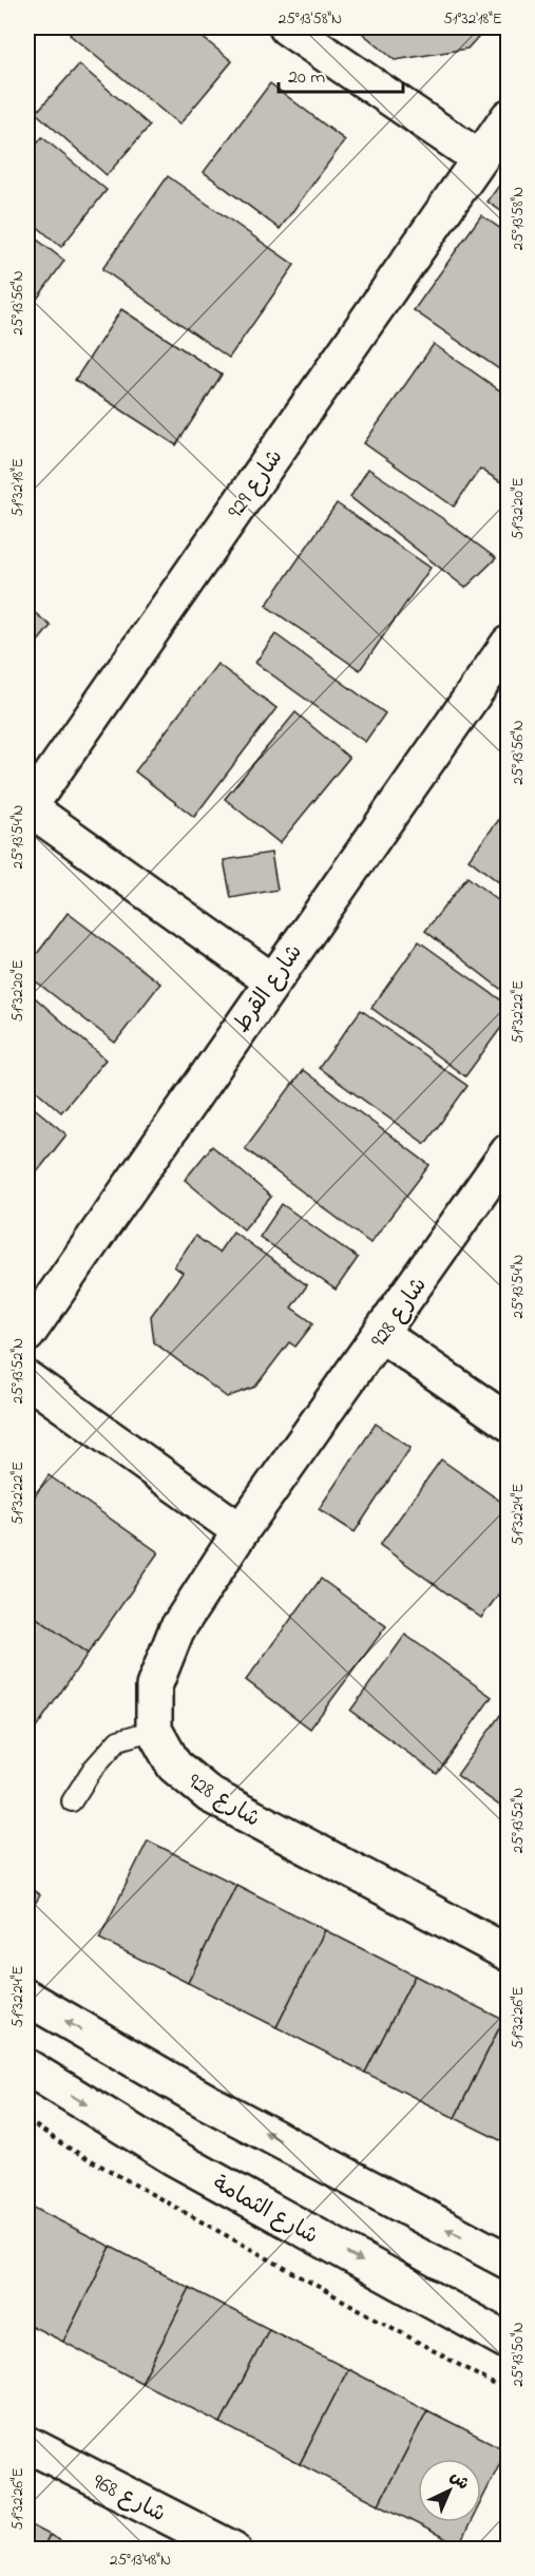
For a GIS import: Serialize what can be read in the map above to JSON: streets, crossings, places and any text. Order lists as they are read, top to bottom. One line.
{"streets":{"street":["شارع 929","شارع القرط","شارع 928","شارع الثمامة","شارع 968"]},"crossings":[["شارع 929","شارع القرط"]],"scale_bar":"20 m","north":"top right","coordinates":["25°13'58\"N","51°32'18\"E","25°13'56\"N","51°32'20\"E","25°13'54\"N","51°32'22\"E","25°13'52\"N","51°32'24\"E","51°32'26\"E","25°13'50\"N","25°13'48\"N"]}
